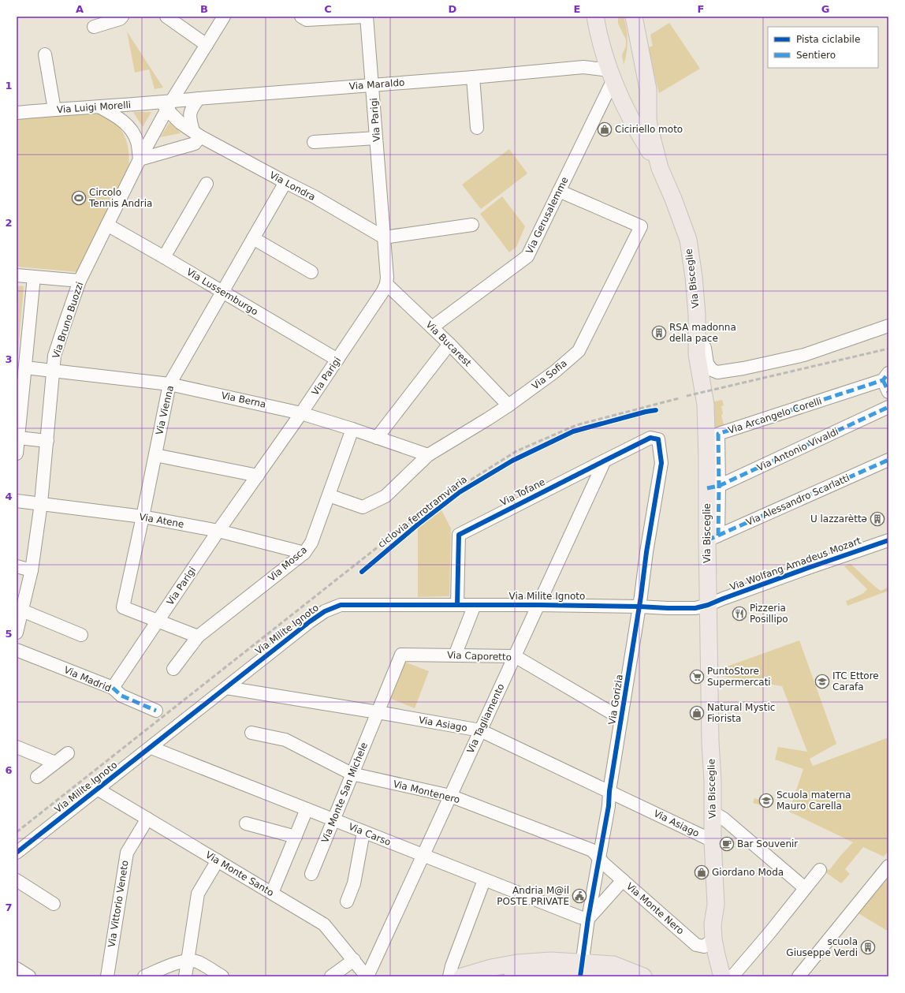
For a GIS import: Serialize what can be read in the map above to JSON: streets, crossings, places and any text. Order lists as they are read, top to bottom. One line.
{"streets":{"main road":["Via Bisceglie"],"street":["Via Maraldo","Via Luigi Morelli","Via Parigi","Via Londra","Via Gerusalemme","Via Lussemburgo","Via Bruno Buozzi","Via Bucarest","Via Sofia","Via Berna","Via Vienna","Via Arcangelo Corelli","Via Antonio Vivaldi","Via Tofane","Via Alessandro Scarlatti","Via Atene","Via Mosca","Via Wolfang Amadeus Mozart","Via Milite Ignoto","Via Caporetto","Via Madrid","Via Gorizia","Via Tagliamento","Via Asiago","Via Montenero","Via Monte San Michele","Via Carso","Via Monte Santo","Via Vittorio Veneto","Via Monte Nero"],"cycle path":["ciclovia ferrotramviaria"]},"crossings":[["Via Maraldo","Via Luigi Morelli"],["Via Maraldo","Via Parigi"],["Via Maraldo","Via Londra"],["Via Maraldo","Via Gerusalemme"],["Via Maraldo","Via Bisceglie"],["Via Maraldo","Via Bruno Buozzi"],["Via Luigi Morelli","Via Londra"],["Via Luigi Morelli","Via Bruno Buozzi"],["Via Parigi","Via Londra"],["Via Parigi","Via Lussemburgo"],["Via Parigi","Via Bucarest"],["Via Parigi","Via Berna"],["Via Parigi","Via Vienna"],["Via Parigi","Via Atene"],["Via Parigi","Via Madrid"],["Via Londra","Via Bruno Buozzi"],["Via Londra","Via Vienna"],["Via Gerusalemme","Via Bisceglie"],["Via Gerusalemme","Via Bucarest"],["Via Gerusalemme","Via Sofia"],["Via Bisceglie","Via Arcangelo Corelli"],["Via Bisceglie","Via Antonio Vivaldi"],["Via Bisceglie","Via Alessandro Scarlatti"],["Via Bisceglie","Via Wolfang Amadeus Mozart"],["Via Bisceglie","Via Milite Ignoto"],["Via Bisceglie","Via Asiago"],["Via Bisceglie","Via Monte Nero"],["Via Lussemburgo","Via Bruno Buozzi"],["Via Lussemburgo","Via Vienna"],["Via Bruno Buozzi","Via Berna"],["Via Bruno Buozzi","Via Atene"],["Via Bucarest","Via Sofia"],["Via Sofia","Via Berna"],["Via Sofia","Via Mosca"],["Via Berna","Via Vienna"],["Via Berna","Via Mosca"],["Via Vienna","Via Atene"],["Via Arcangelo Corelli","Via Antonio Vivaldi"],["Via Tofane","Via Milite Ignoto"],["Via Tofane","Via Gorizia"],["Via Tofane","Via Tagliamento"],["Via Atene","Via Mosca"],["Via Wolfang Amadeus Mozart","Via Milite Ignoto"],["Via Milite Ignoto","Via Gorizia"],["Via Milite Ignoto","Via Tagliamento"],["Via Milite Ignoto","Via Asiago"],["Via Milite Ignoto","Via Carso"],["Via Milite Ignoto","Via Monte Santo"],["Via Caporetto","Via Gorizia"],["Via Caporetto","Via Tagliamento"],["Via Caporetto","Via Asiago"],["Via Caporetto","Via Monte San Michele"],["Via Gorizia","Via Asiago"],["Via Gorizia","Via Montenero"],["Via Gorizia","Via Carso"],["Via Gorizia","Via Monte Nero"],["Via Tagliamento","Via Asiago"],["Via Tagliamento","Via Montenero"],["Via Tagliamento","Via Carso"],["Via Tagliamento","Via Monte Santo"],["Via Asiago","Via Monte San Michele"],["Via Montenero","Via Monte San Michele"],["Via Montenero","Via Monte Nero"],["Via Monte San Michele","Via Carso"],["Via Monte Santo","Via Vittorio Veneto"]],"places":{"shop":["Ciciriello moto","Natural Mystic Fiorista","Giordano Moda"],"sports":["Circolo Tennis Andria"],"building":["RSA madonna della pace","U lazzarèttә","scuola Giuseppe Verdi"],"restaurant":["Pizzeria Posillipo"],"supermarket":["PuntoStore Supermercati"],"school or university":["ITC Ettore Carafa","Scuola materna Mauro Carella"],"cafe":["Bar Souvenir"],"public building":["Andria M@il POSTE PRIVATE"]},"legend":["Pista ciclabile","Sentiero"],"grid":{"columns":["A","B","C","D","E","F","G"],"rows":["1","2","3","4","5","6","7"]}}
